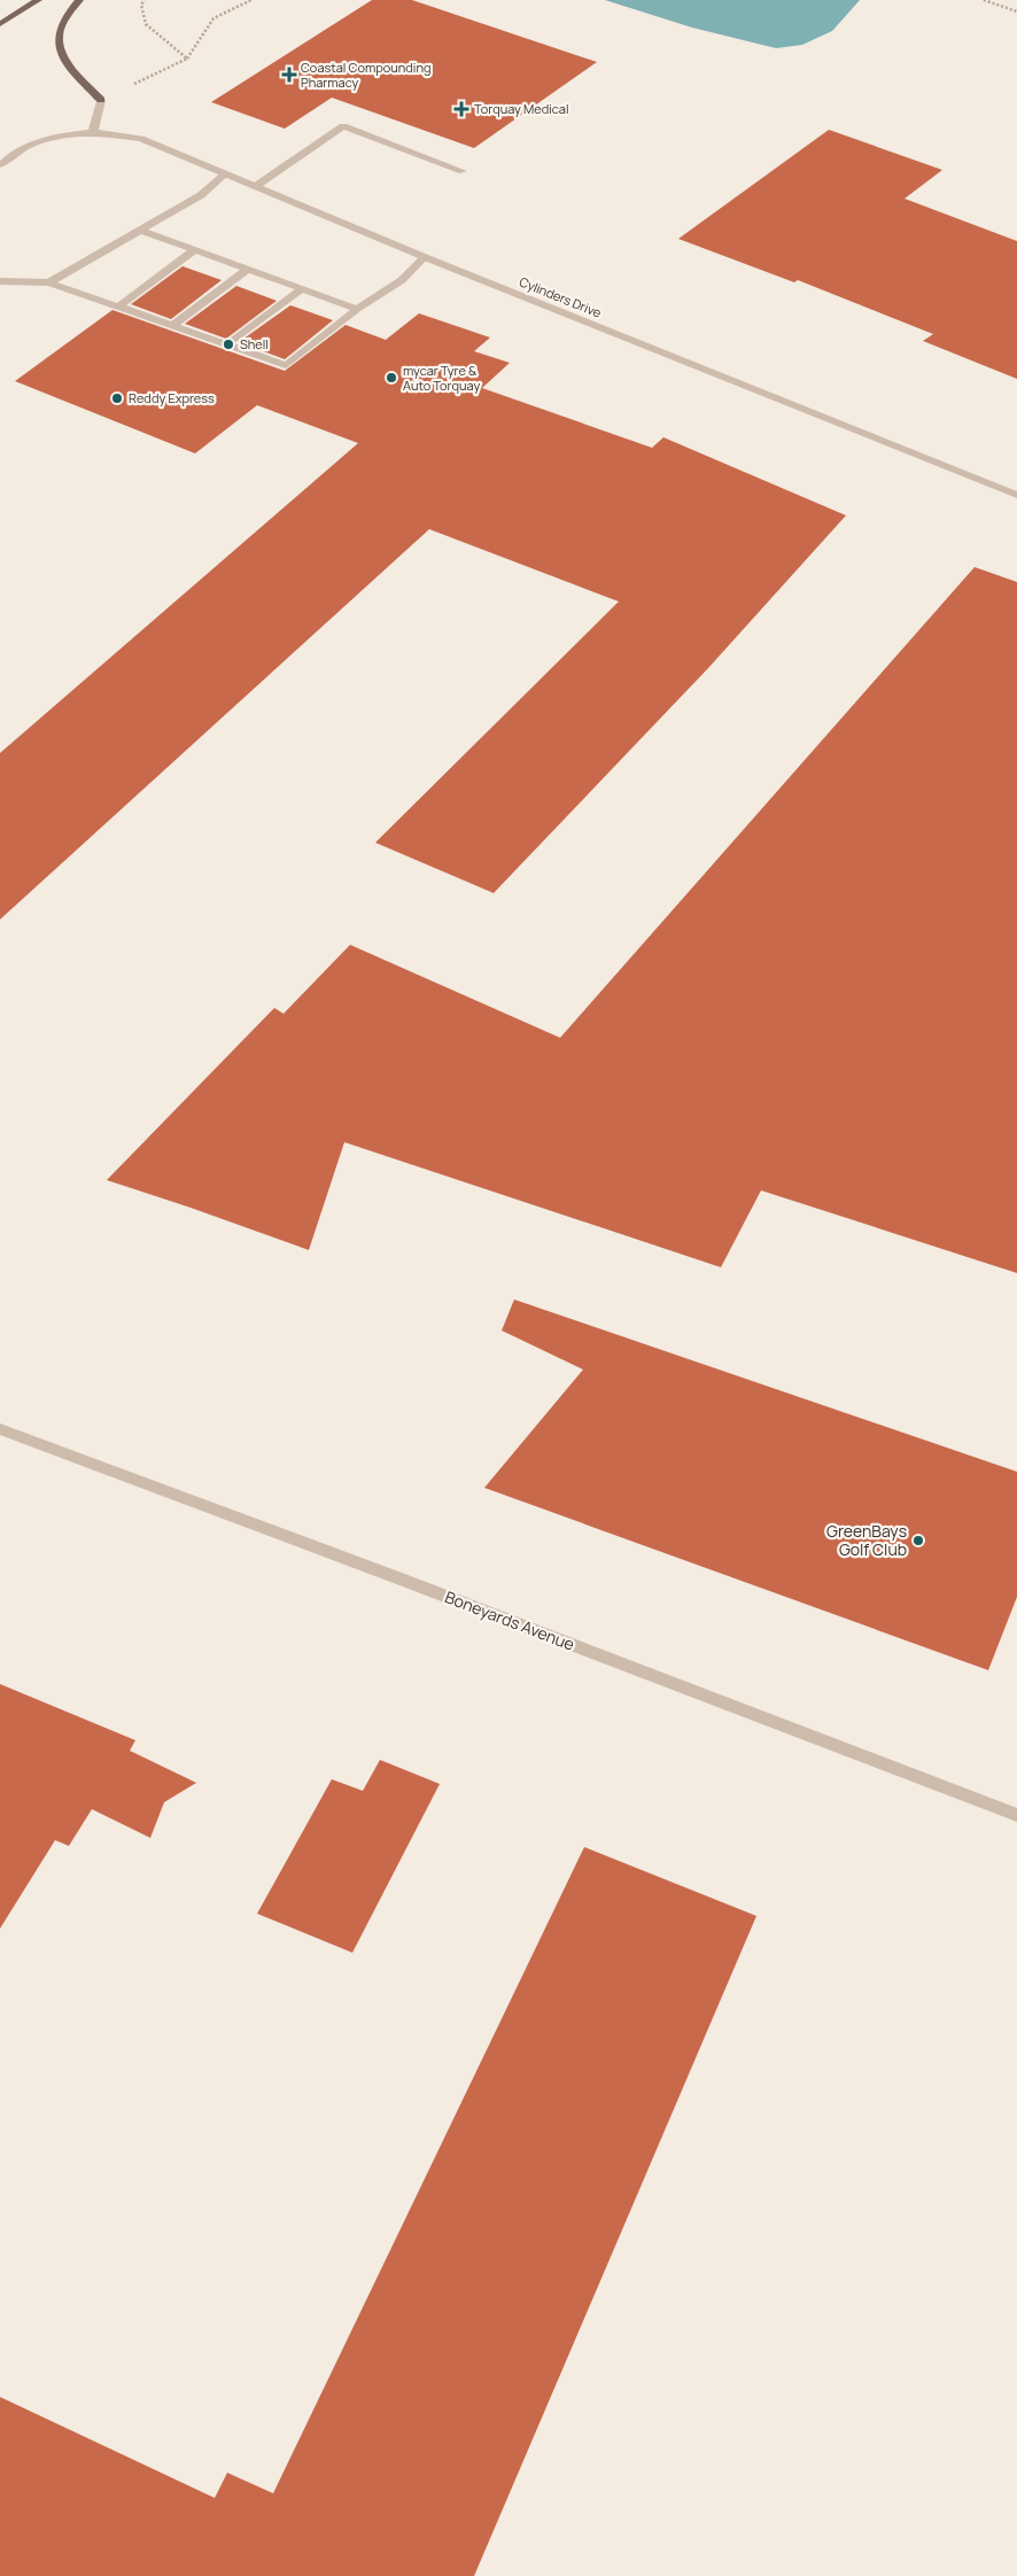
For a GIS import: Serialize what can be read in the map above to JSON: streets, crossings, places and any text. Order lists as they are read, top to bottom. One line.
{"streets":{"street":["Cylinders Drive","Boneyards Avenue"]},"places":{"health":["Coastal Compounding Pharmacy","Torquay Medical"],"other":["Shell","mycar Tyre & Auto Torquay","Reddy Express","GreenBays Golf Club"]}}
